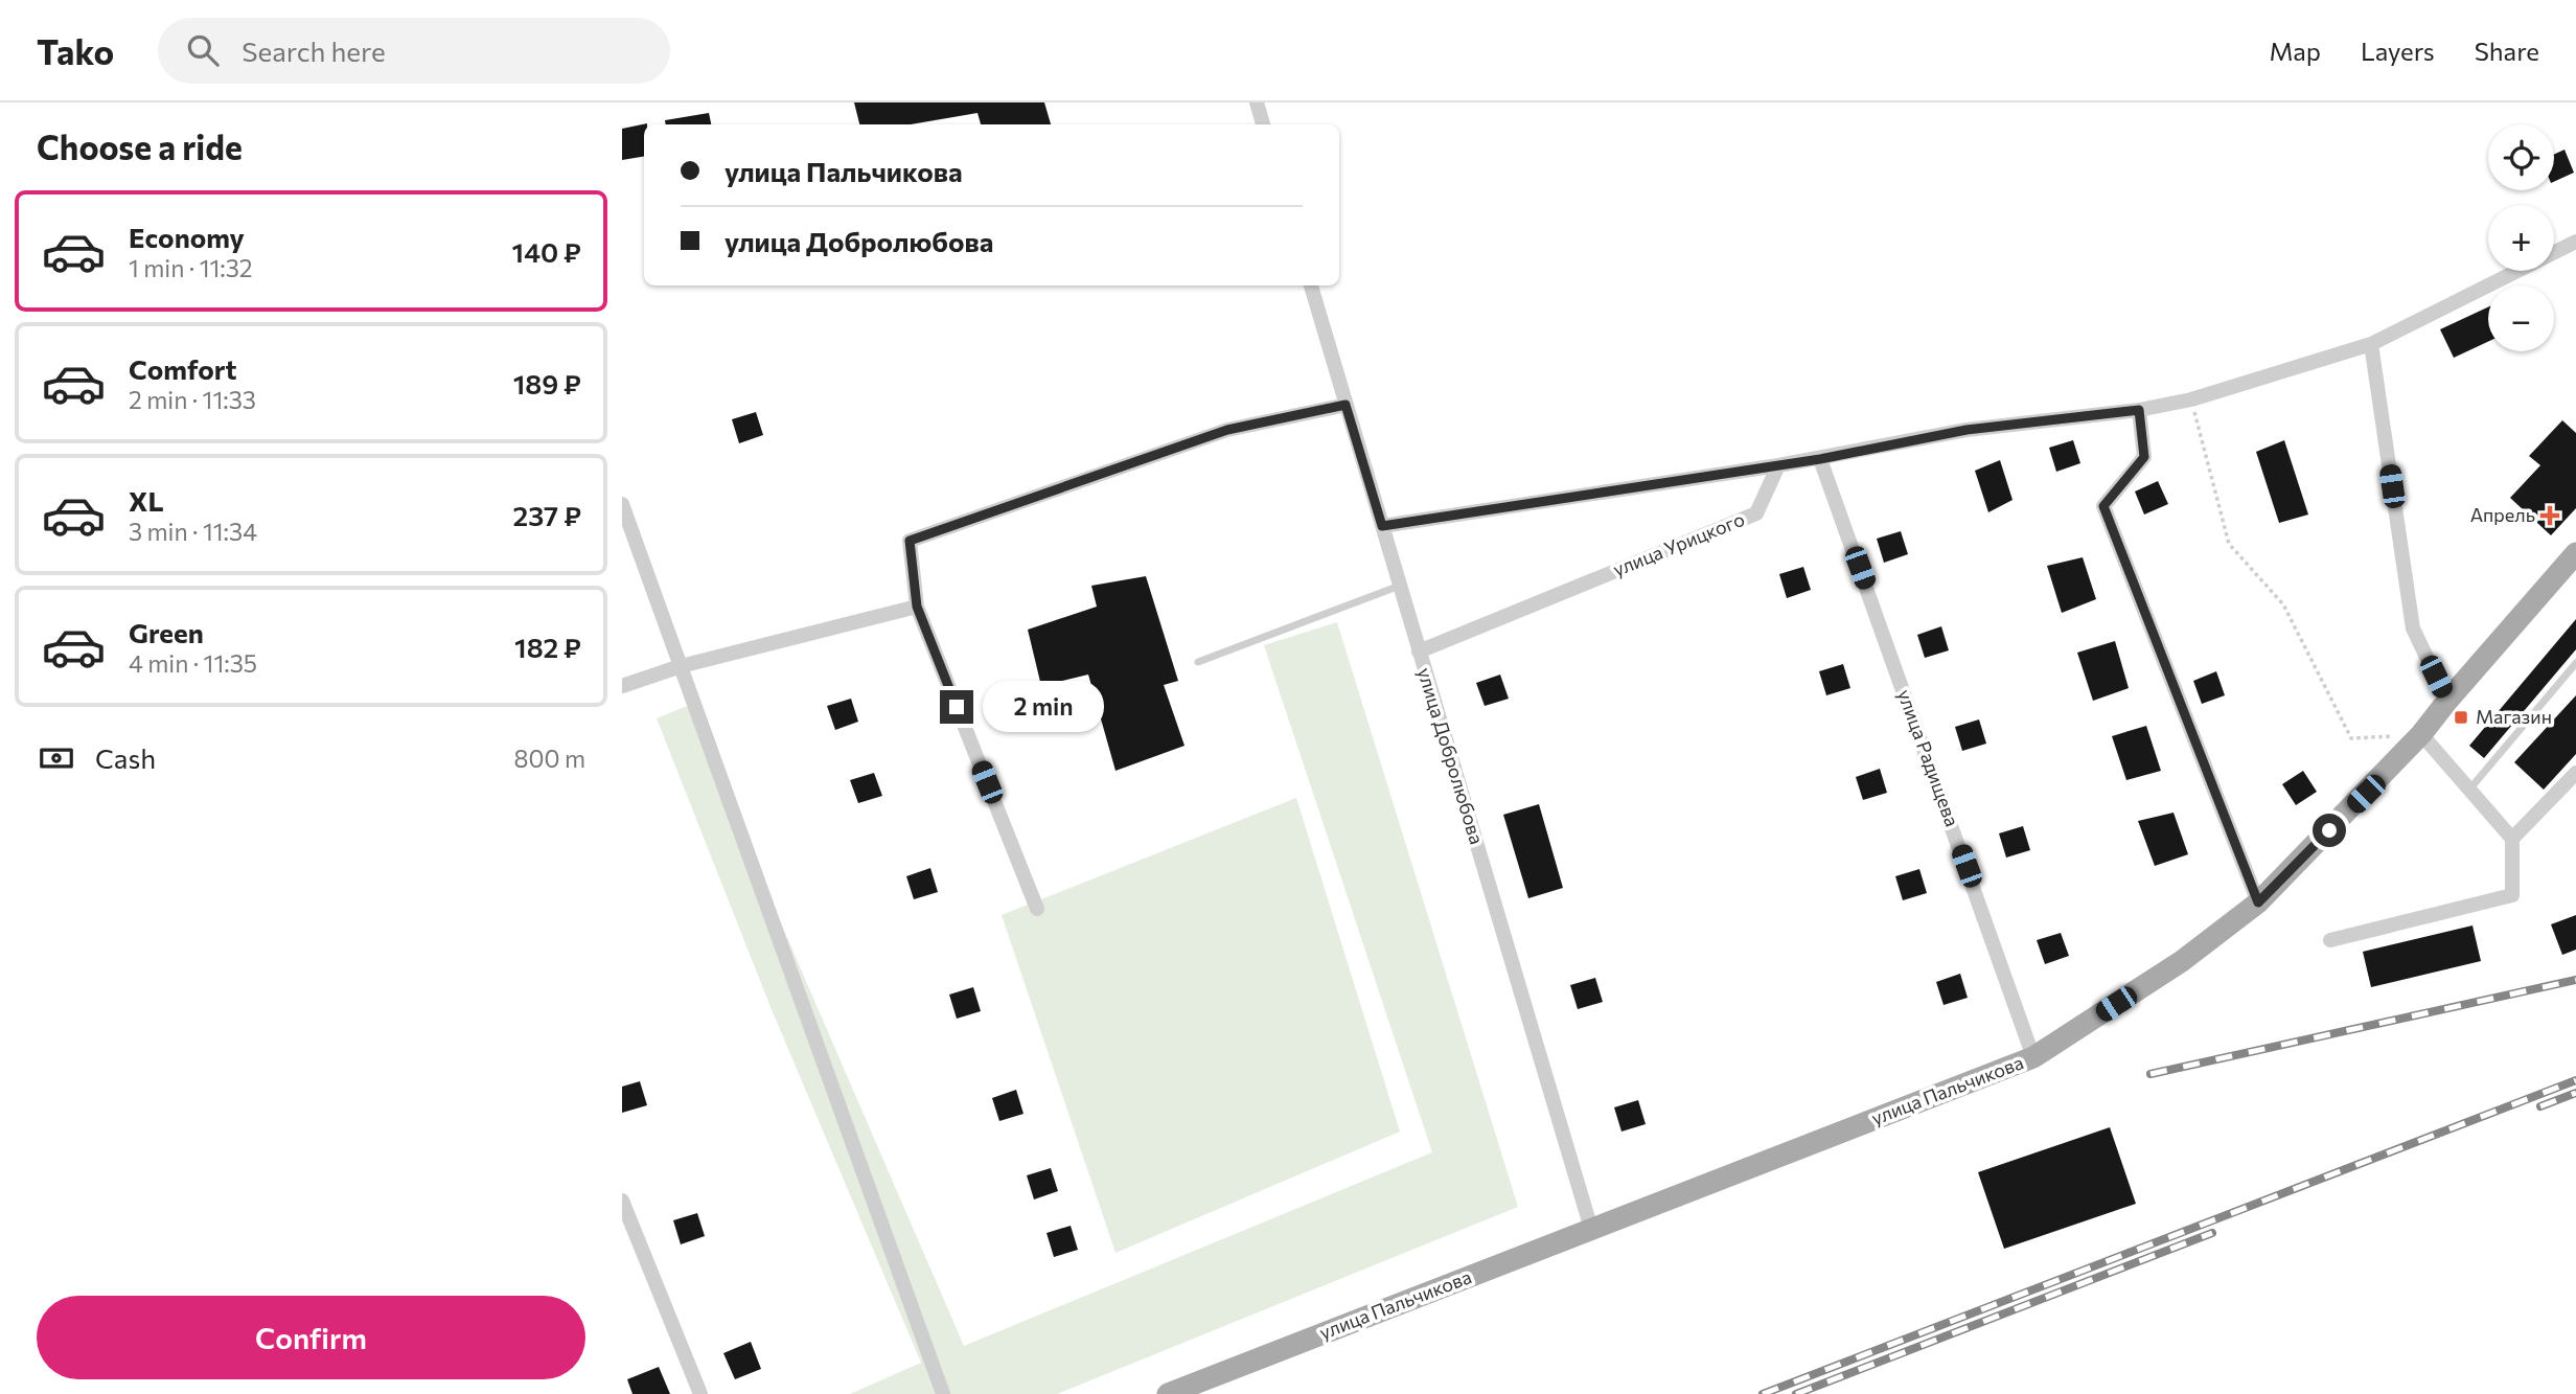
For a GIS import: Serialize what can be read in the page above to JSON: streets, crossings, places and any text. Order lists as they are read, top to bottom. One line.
{"streets":{"main road":["улица Пальчикова"],"street":["улица Урицкого","улица Добролюбова","улица Радищева"]},"crossings":[["улица Урицкого","улица Добролюбова"],["улица Добролюбова","улица Пальчикова"],["улица Радищева","улица Пальчикова"]],"places":{"health":["Апрель"],"transit":["Магазин"]},"page":{"header":"Tako","search":"Search here","nav":["Map","Layers","Share"],"heading":"Choose a ride","map_buttons":["+","−"],"banner":["улица Пальчикова","улица Добролюбова"],"list":[{"name":"Economy","note":"1 min · 11:32","value":"140 ₽"},{"name":"Comfort","note":"2 min · 11:33","value":"189 ₽"},{"name":"XL","note":"3 min · 11:34","value":"237 ₽"},{"name":"Green","note":"4 min · 11:35","value":"182 ₽"}],"bubble":"2 min","pay":["Cash","800 m"],"buttons":"Confirm"}}
